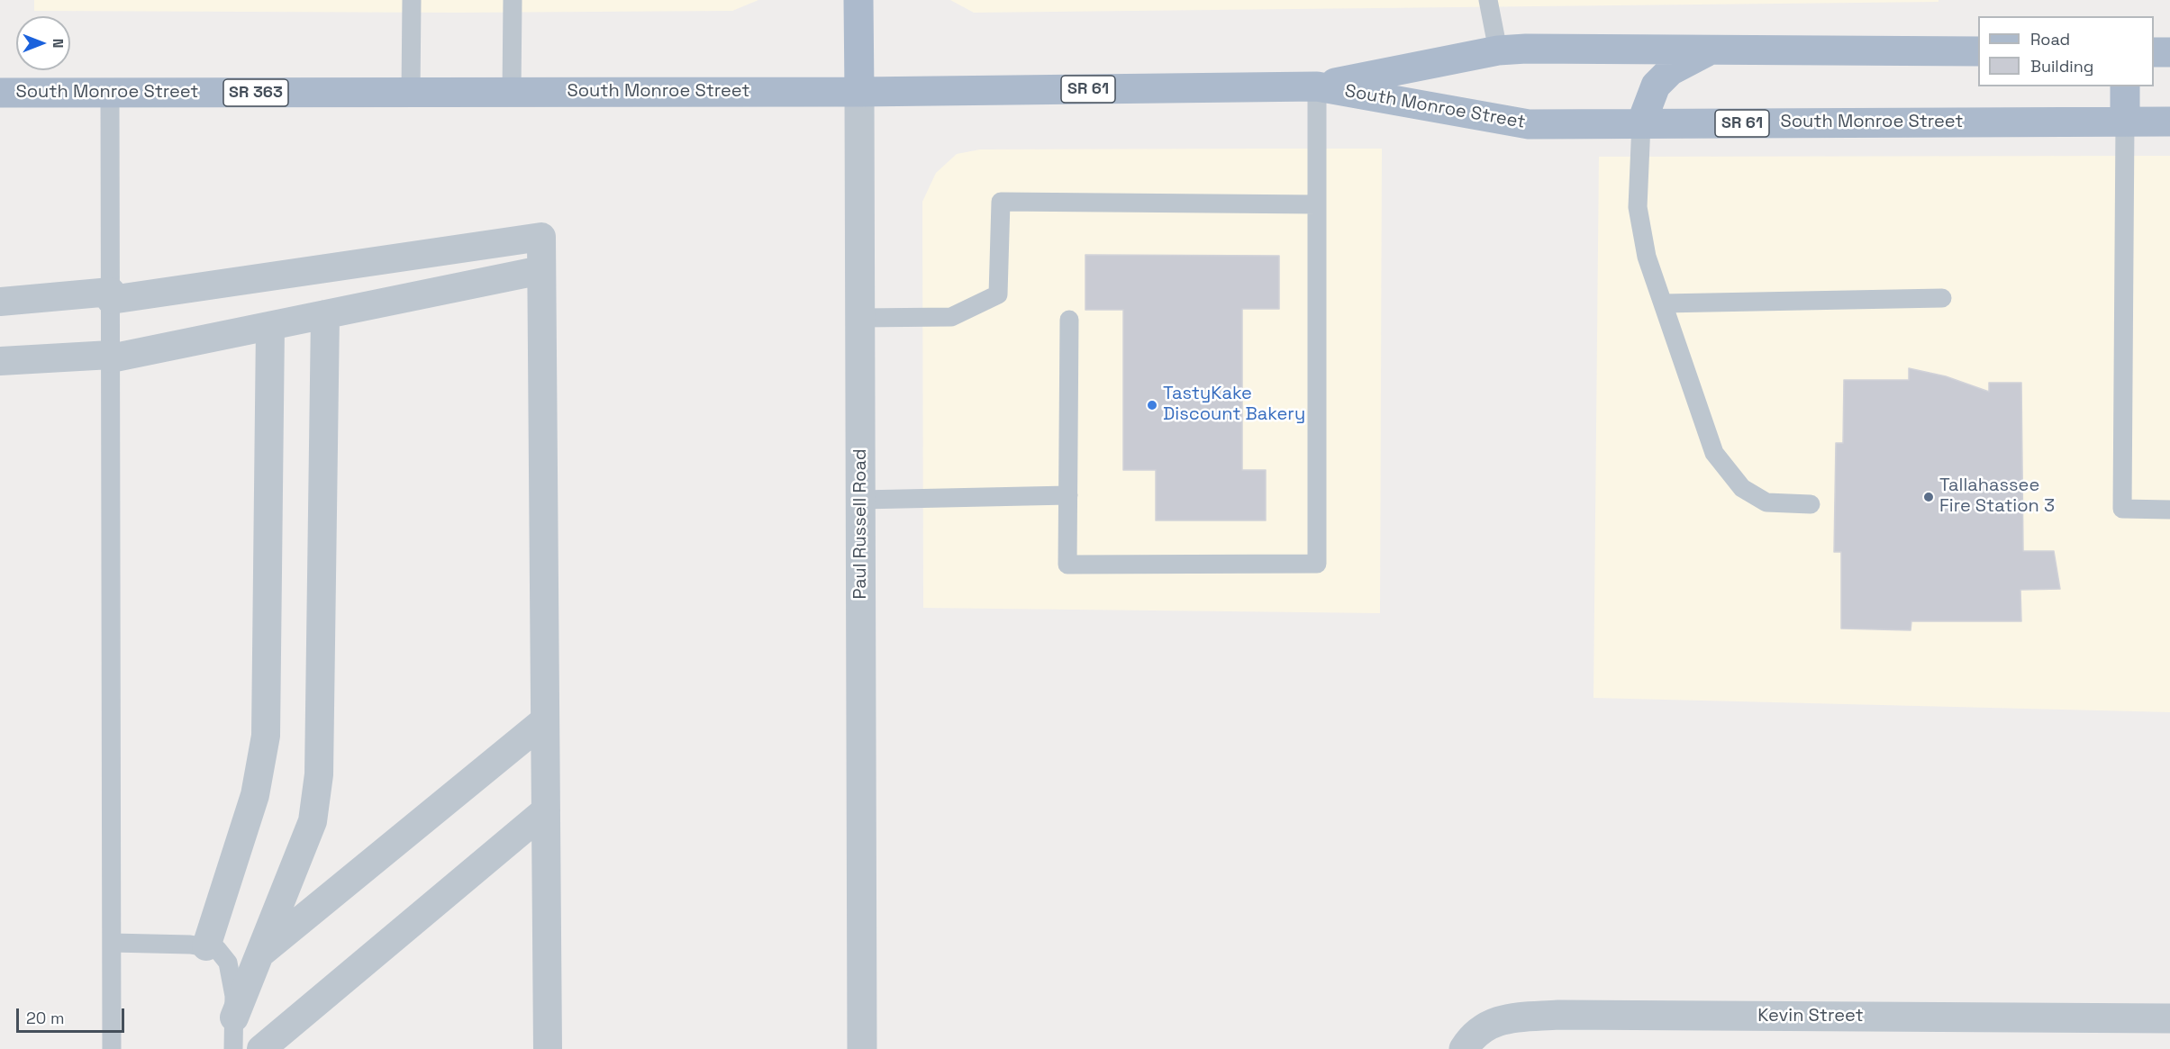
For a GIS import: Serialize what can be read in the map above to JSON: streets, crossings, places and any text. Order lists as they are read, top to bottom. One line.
{"streets":{"main road":["SR 61","South Monroe Street","SR 363","Paul Russell Road"],"street":["Kevin Street"]},"crossings":[["South Monroe Street","Paul Russell Road"]],"places":["TastyKake Discount Bakery","Tallahassee Fire Station 3"],"legend":["Road","Building"],"scale_bar":"20 m","north":"right"}
